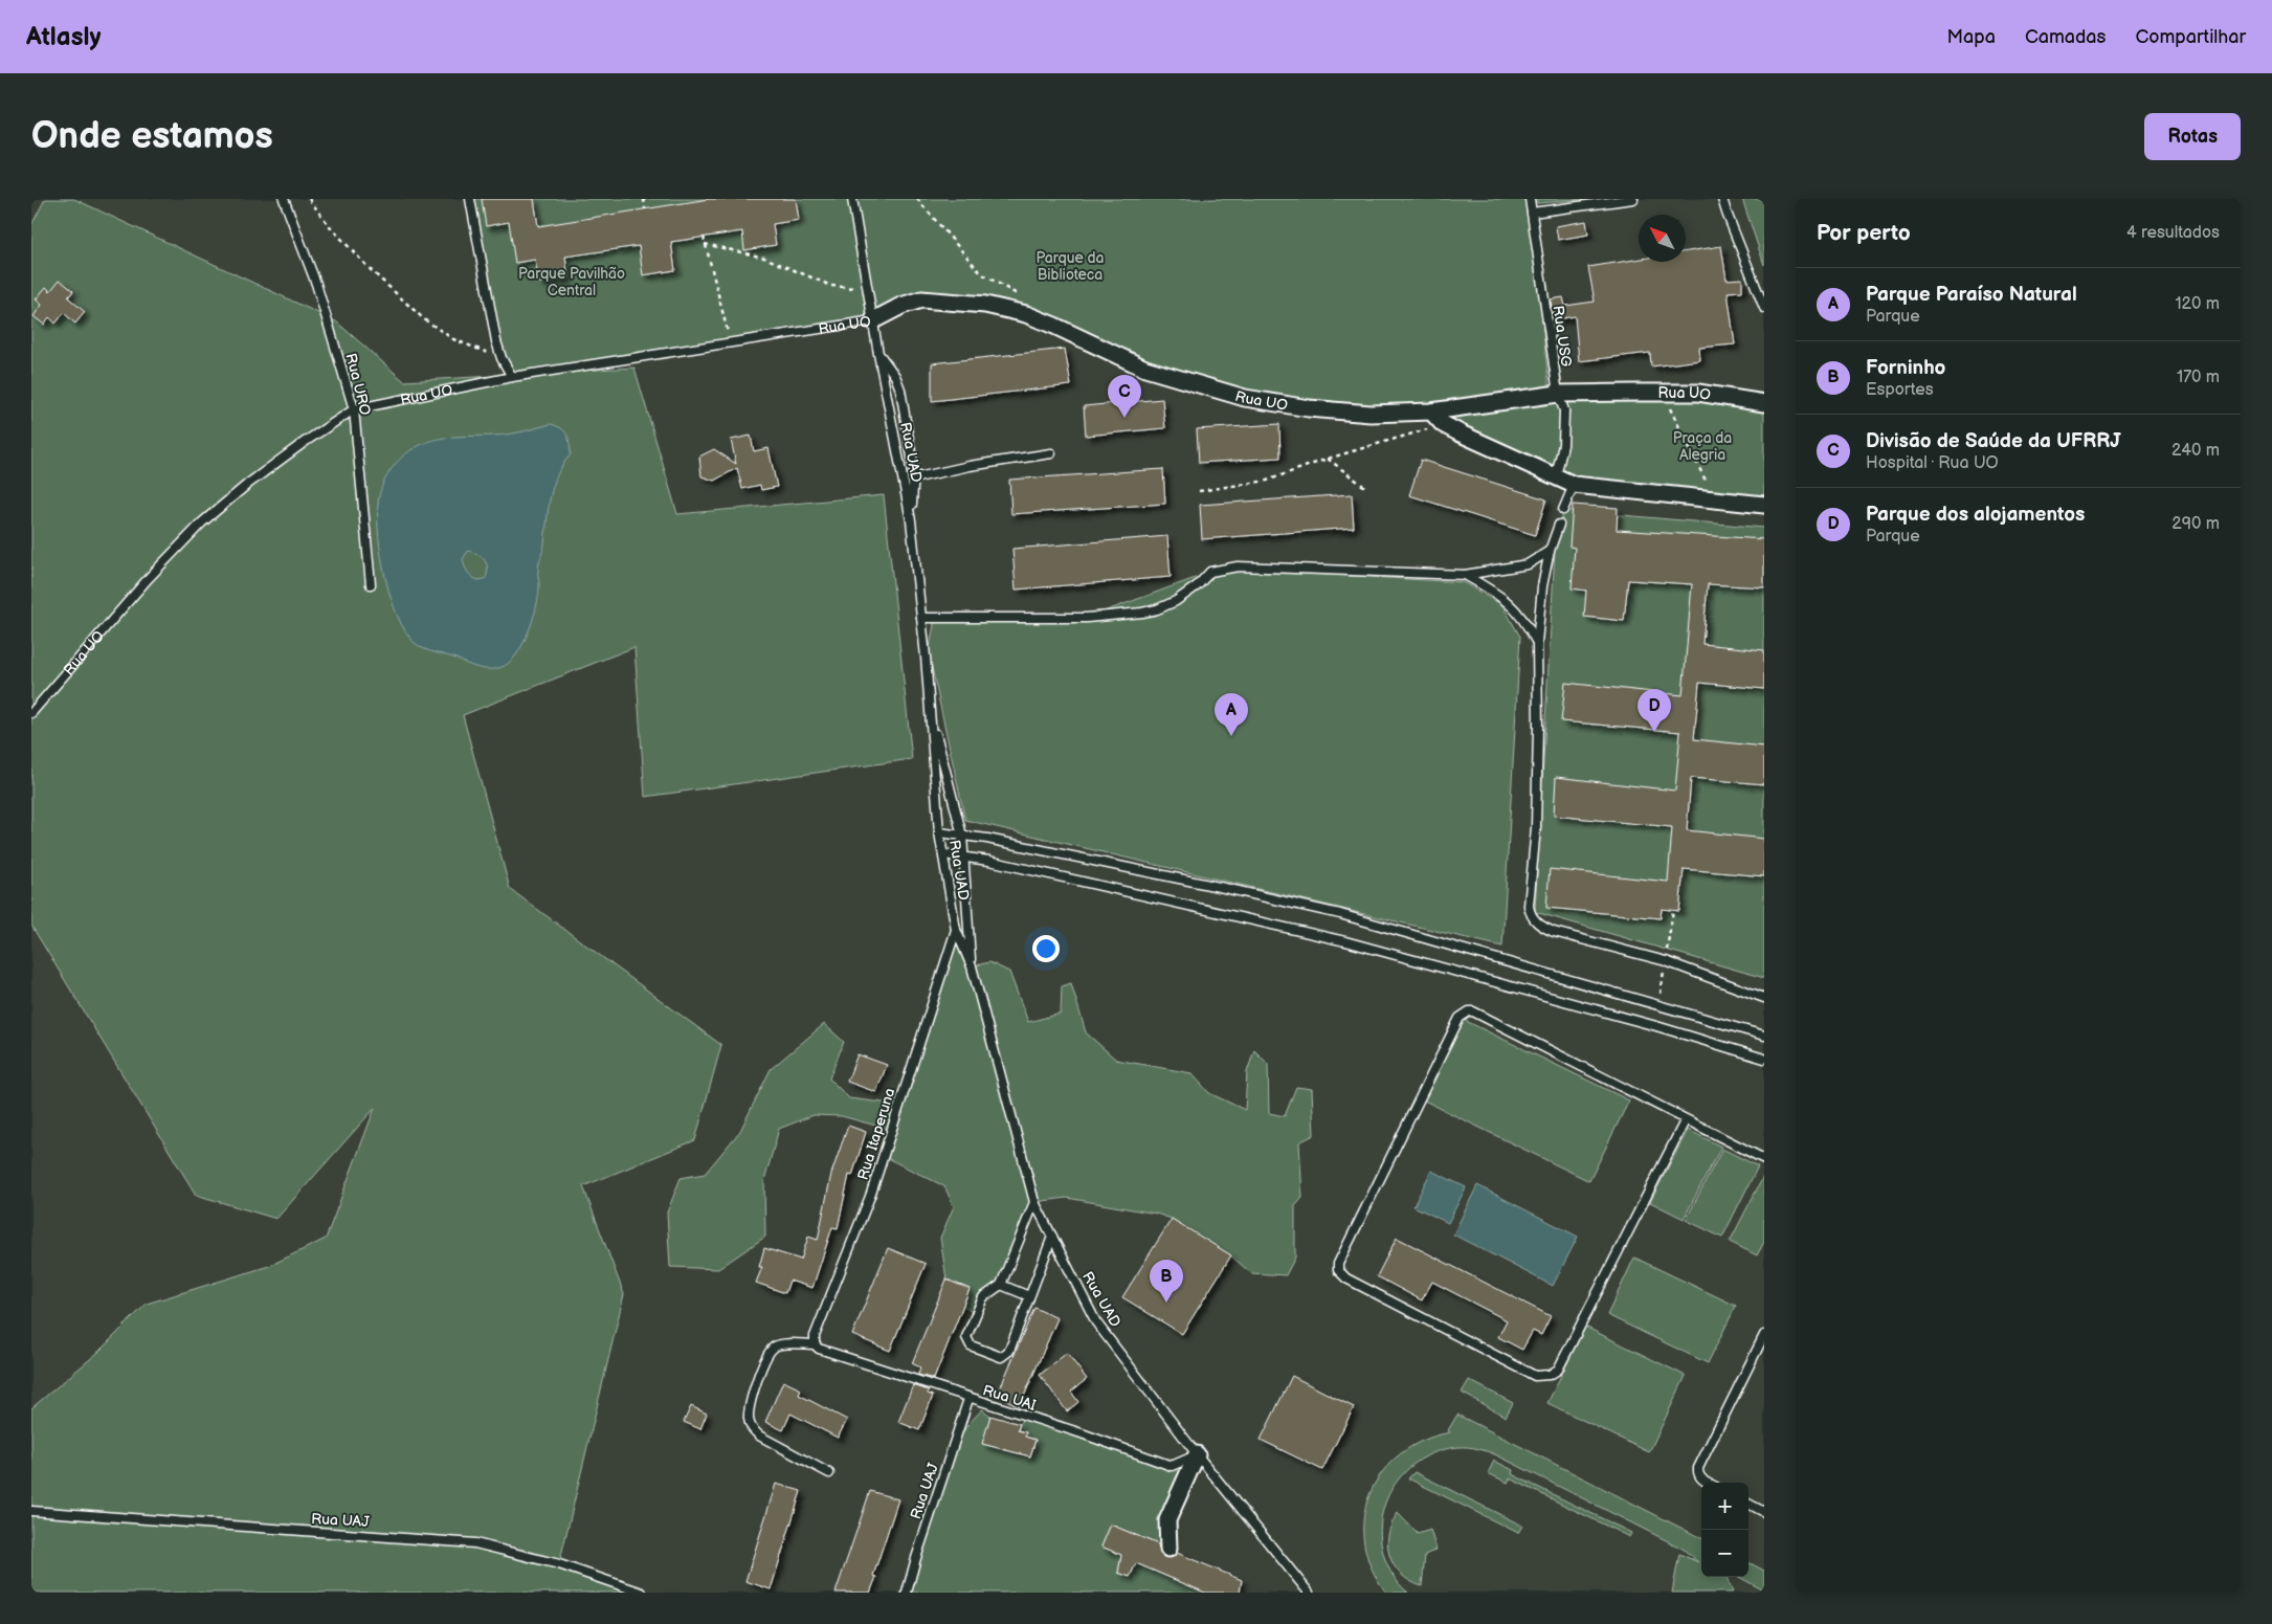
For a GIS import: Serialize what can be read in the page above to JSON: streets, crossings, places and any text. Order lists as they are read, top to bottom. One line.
{"streets":{"street":["Rua UO"],"lane":["Rua USG","Rua URO","Rua UAD","Rua Itaperuna","Rua UAI","Rua UAJ"]},"crossings":[["Rua UO","Rua USG"],["Rua UO","Rua URO"],["Rua UO","Rua UAD"],["Rua UAD","Rua Itaperuna"],["Rua UAD","Rua UAI"],["Rua Itaperuna","Rua UAI"],["Rua UAI","Rua UAJ"]],"parks":["Parque da Biblioteca","Parque Pavilhão Central","Praça da Alegria"],"north":"top left","page":{"header":"Atlasly","nav":["Mapa","Camadas","Compartilhar"],"buttons":"Rotas","title":"Onde estamos","heading":["Por perto","4 resultados"],"list":[{"mark":"A","name":"Parque Paraíso Natural","note":"Parque","value":"120 m"},{"mark":"B","name":"Forninho","note":"Esportes","value":"170 m"},{"mark":"C","name":"Divisão de Saúde da UFRRJ","note":"Hospital · Rua UO","value":"240 m"},{"mark":"D","name":"Parque dos alojamentos","note":"Parque","value":"290 m"}],"pins":["C","D","A","B"],"map_buttons":["+","−"]}}
